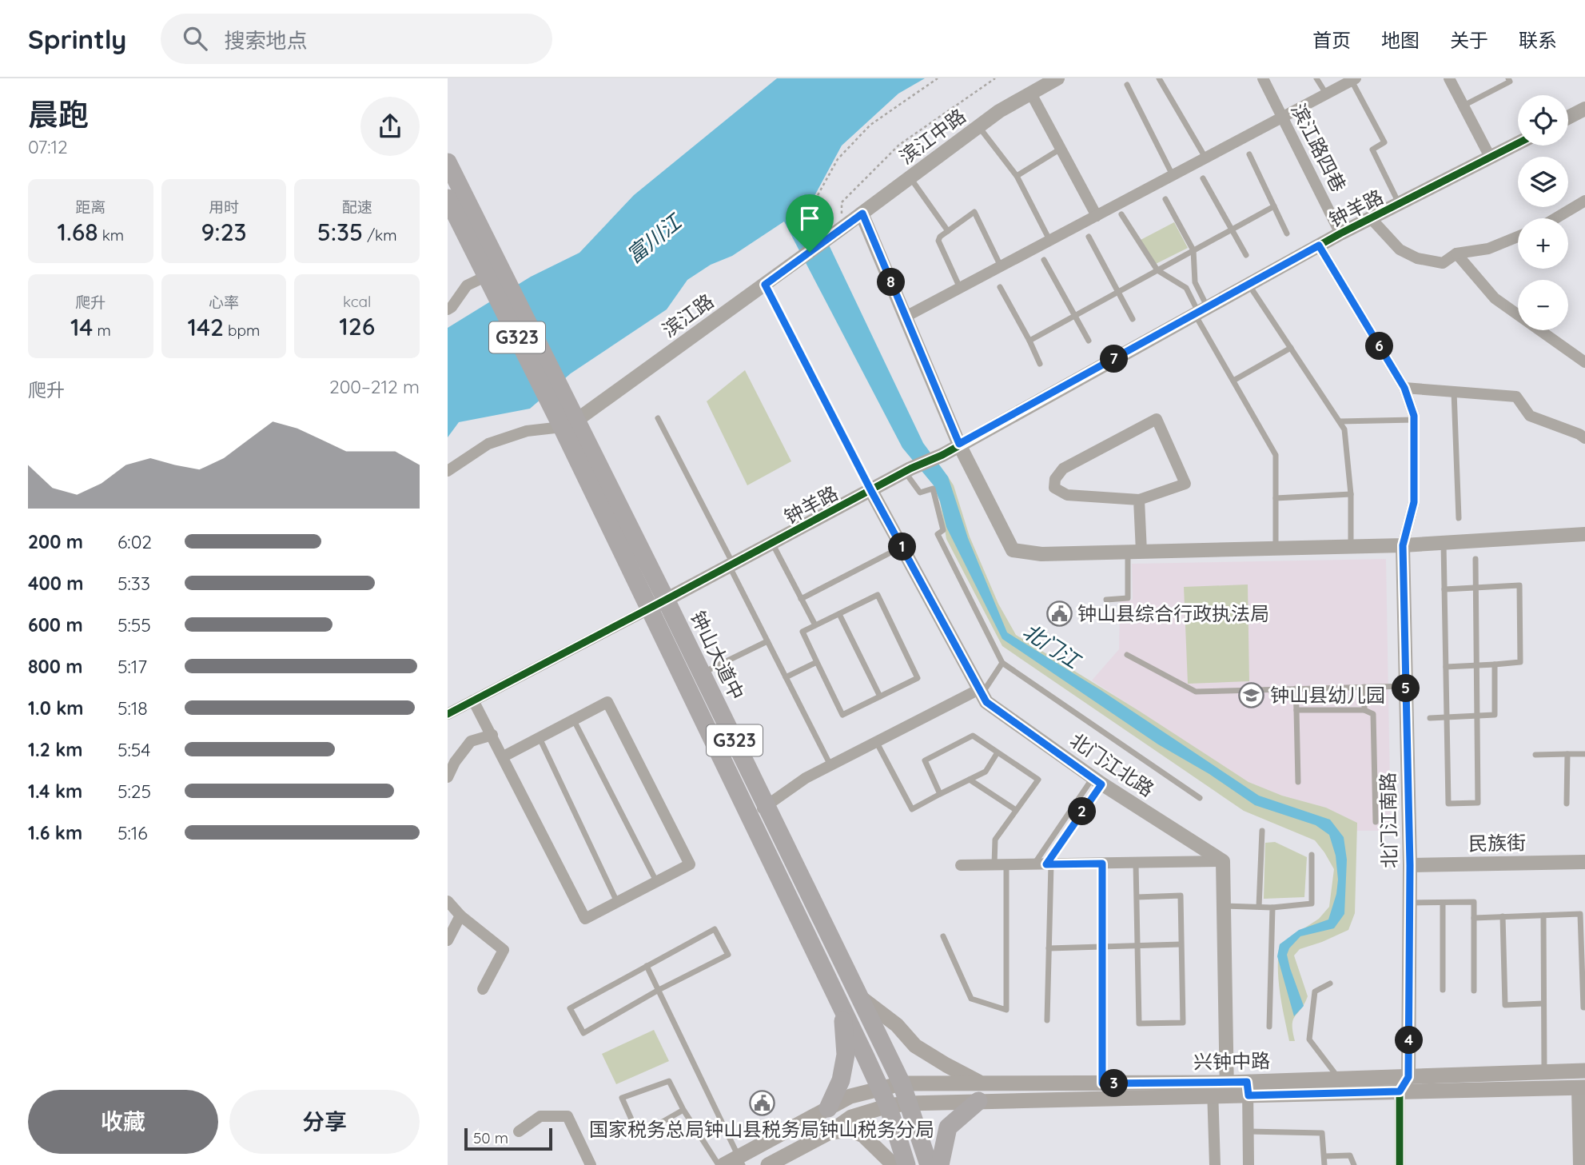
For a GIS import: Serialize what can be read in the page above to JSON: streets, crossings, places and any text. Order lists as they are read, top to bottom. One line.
{"streets":{"highway":["G323","钟山大道中"],"main road":["兴钟中路"],"street":["滨江中路","滨江路四巷","钟羊路","滨江路","北门江北路","北门江南路","民族街"]},"crossings":[["滨江中路","滨江路"],["滨江路四巷","钟羊路"],["钟羊路","钟山大道中"],["钟羊路","北门江北路"],["滨江路","钟山大道中"],["G323","钟山大道中"],["G323","兴钟中路"],["钟山大道中","兴钟中路"],["北门江南路","民族街"],["北门江南路","兴钟中路"]],"water":["富川江","北门江"],"places":{"public building":["钟山县综合行政执法局","国家税务总局钟山县税务局钟山税务分局"],"school or university":["钟山县幼儿园"]},"scale_bar":"50 m","page":{"header":"Sprintly","search":"搜索地点","nav":["首页","地图","关于","联系"],"heading":["晨跑","07:12"],"map_buttons":["+","−"],"stats":[["距离","1.68 km"],["用时","9:23"],["配速","5:35 /km"],["爬升","14 m"],["心率","142 bpm"],["kcal","126"]],"pins":["8","6","7","1","5","2","4","3"],"chart":["爬升","200–212 m"],"list":[{"name":"200 m","note":"6:02"},{"name":"400 m","note":"5:33"},{"name":"600 m","note":"5:55"},{"name":"800 m","note":"5:17"},{"name":"1.0 km","note":"5:18"},{"name":"1.2 km","note":"5:54"},{"name":"1.4 km","note":"5:25"},{"name":"1.6 km","note":"5:16"}],"buttons":["收藏","分享"],"scale":"50 m"}}
